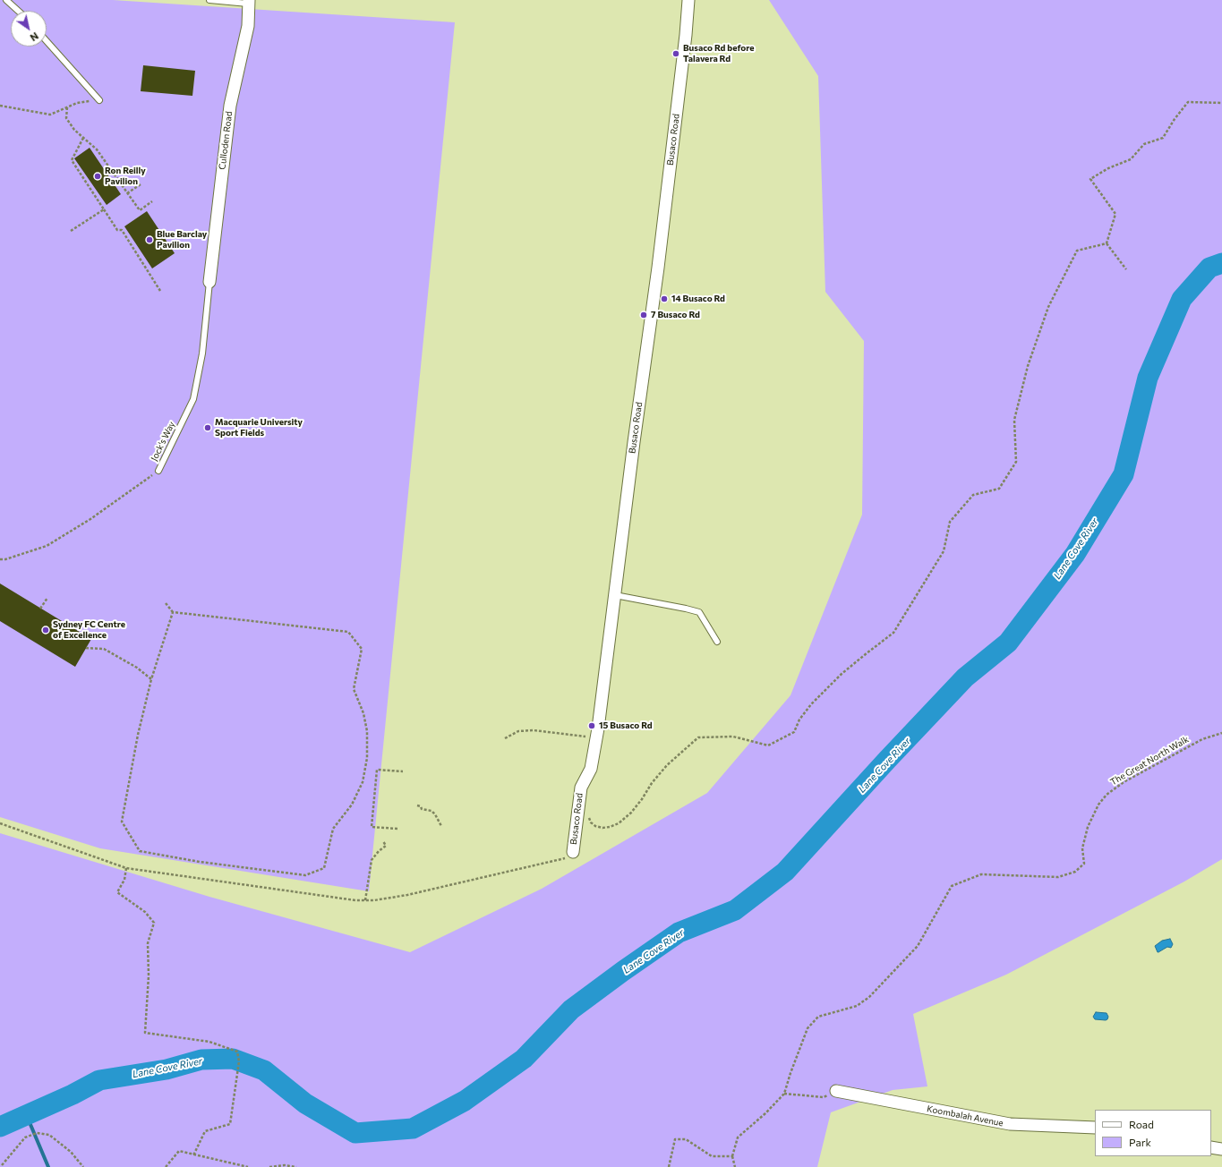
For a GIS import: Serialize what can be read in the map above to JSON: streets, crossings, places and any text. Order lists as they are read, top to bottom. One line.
{"streets":{"street":["Busaco Road","Culloden Road","Koombalah Avenue"],"lane":["Jock's Way"],"path":["The Great North Walk"]},"crossings":[["Culloden Road","Jock's Way"]],"water":["Lane Cove River"],"places":["Busaco Rd before Talavera Rd","Ron Reilly Pavilion","Blue Barclay Pavilion","14 Busaco Rd","7 Busaco Rd","Macquarie University Sport Fields","Sydney FC Centre of Excellence","15 Busaco Rd"],"legend":["Road","Park"],"north":"bottom right"}
